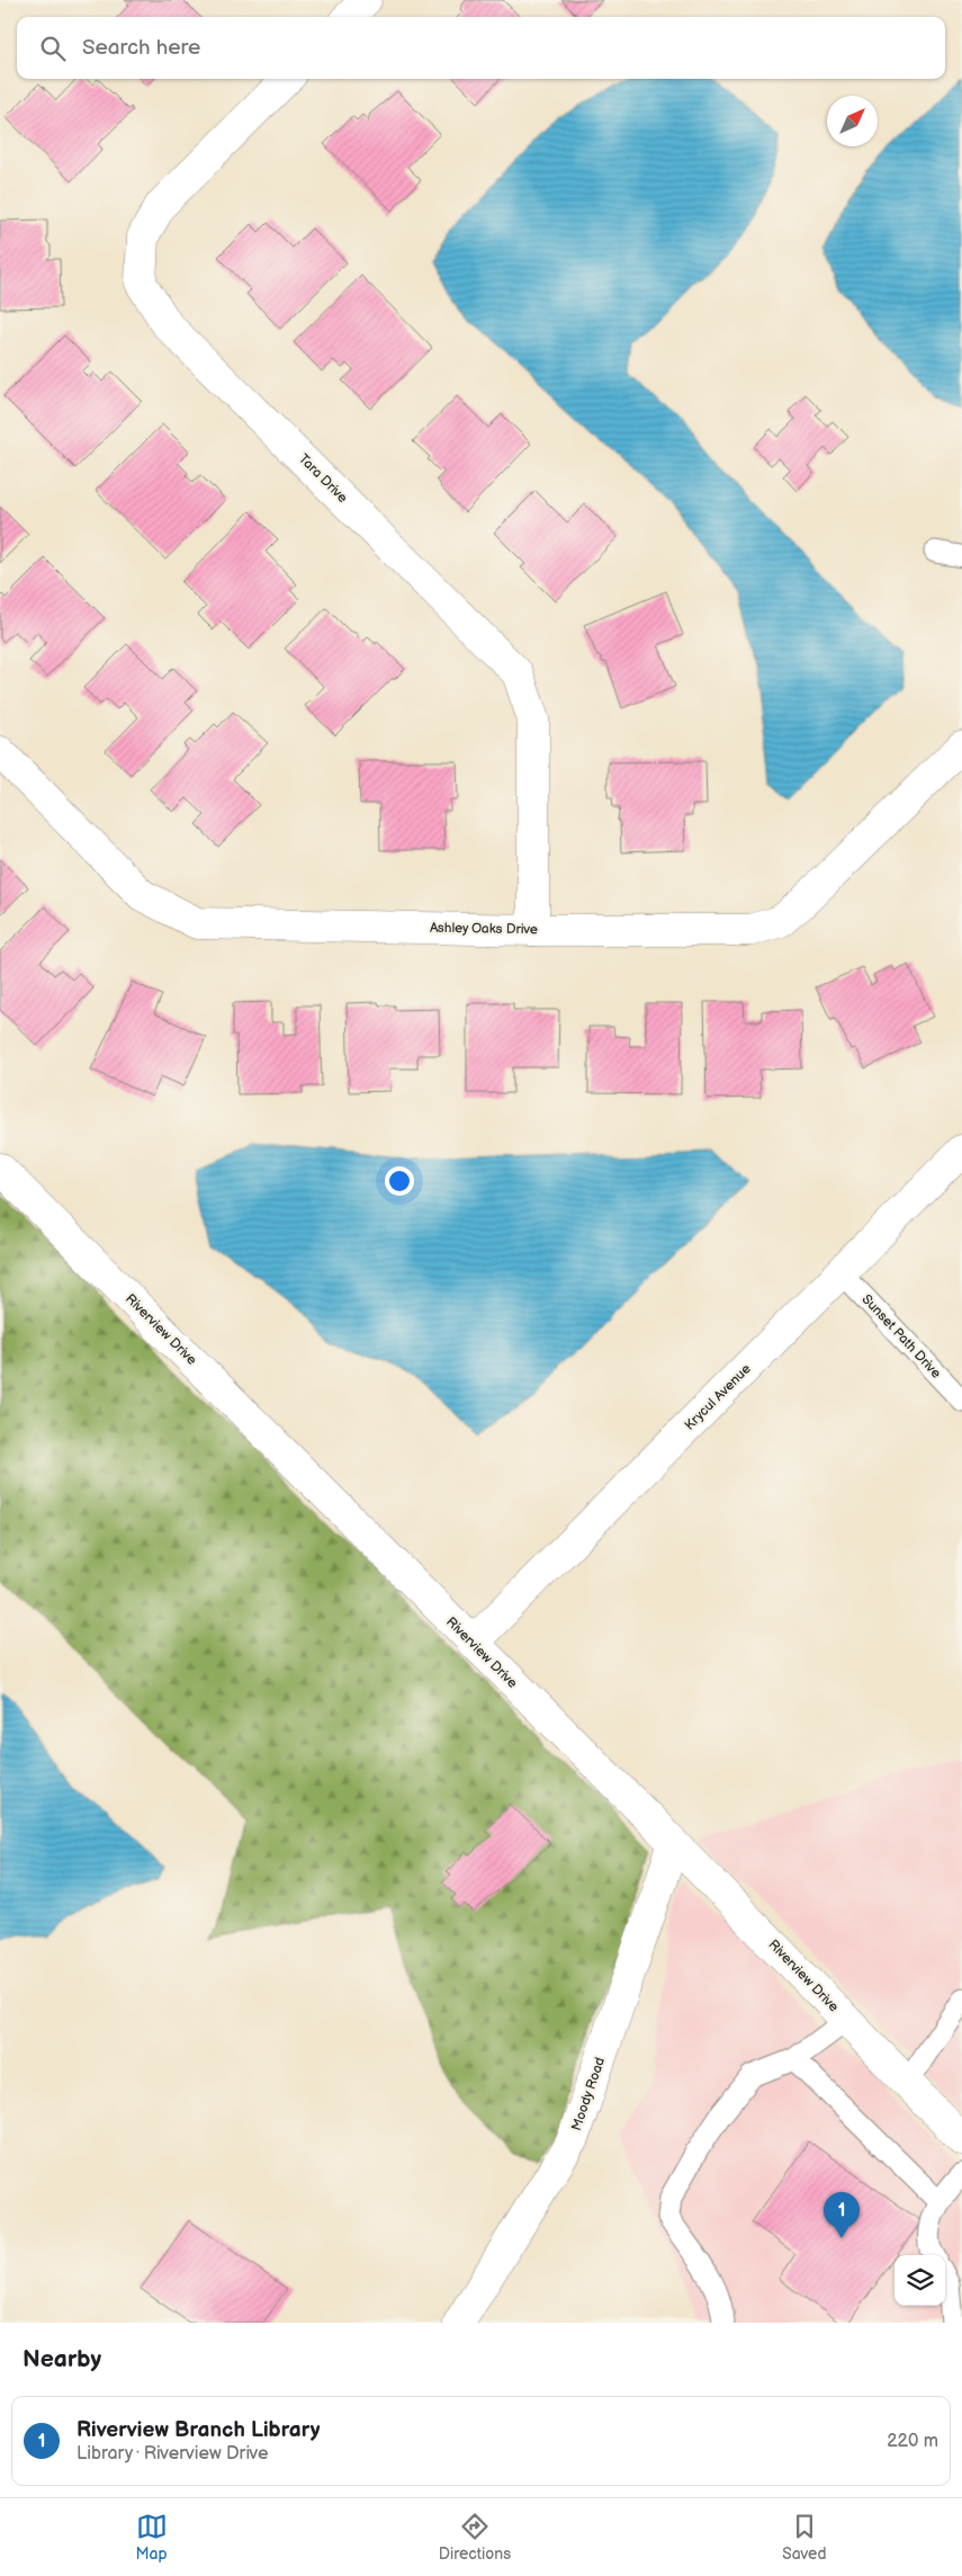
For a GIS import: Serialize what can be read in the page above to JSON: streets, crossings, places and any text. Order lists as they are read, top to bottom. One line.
{"streets":{"street":["Tara Drive","Ashley Oaks Drive","Riverview Drive","Krycul Avenue","Moody Road"],"lane":["Sunset Path Drive"]},"crossings":[["Tara Drive","Ashley Oaks Drive"],["Riverview Drive","Krycul Avenue"],["Riverview Drive","Moody Road"],["Sunset Path Drive","Krycul Avenue"]],"north":"top right","page":{"search":"Search here","pins":"1","heading":"Nearby","list":[{"mark":"1","name":"Riverview Branch Library","note":"Library · Riverview Drive","value":"220 m"}],"nav":["Map","Directions","Saved"]}}
